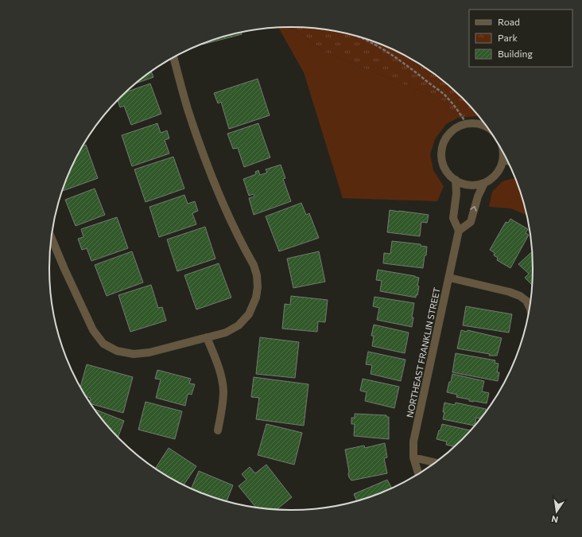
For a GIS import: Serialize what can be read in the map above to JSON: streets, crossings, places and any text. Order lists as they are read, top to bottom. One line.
{"streets":{"street":["NORTHEAST FRANKLIN STREET"]},"legend":["Road","Park","Building"],"north":"bottom"}
